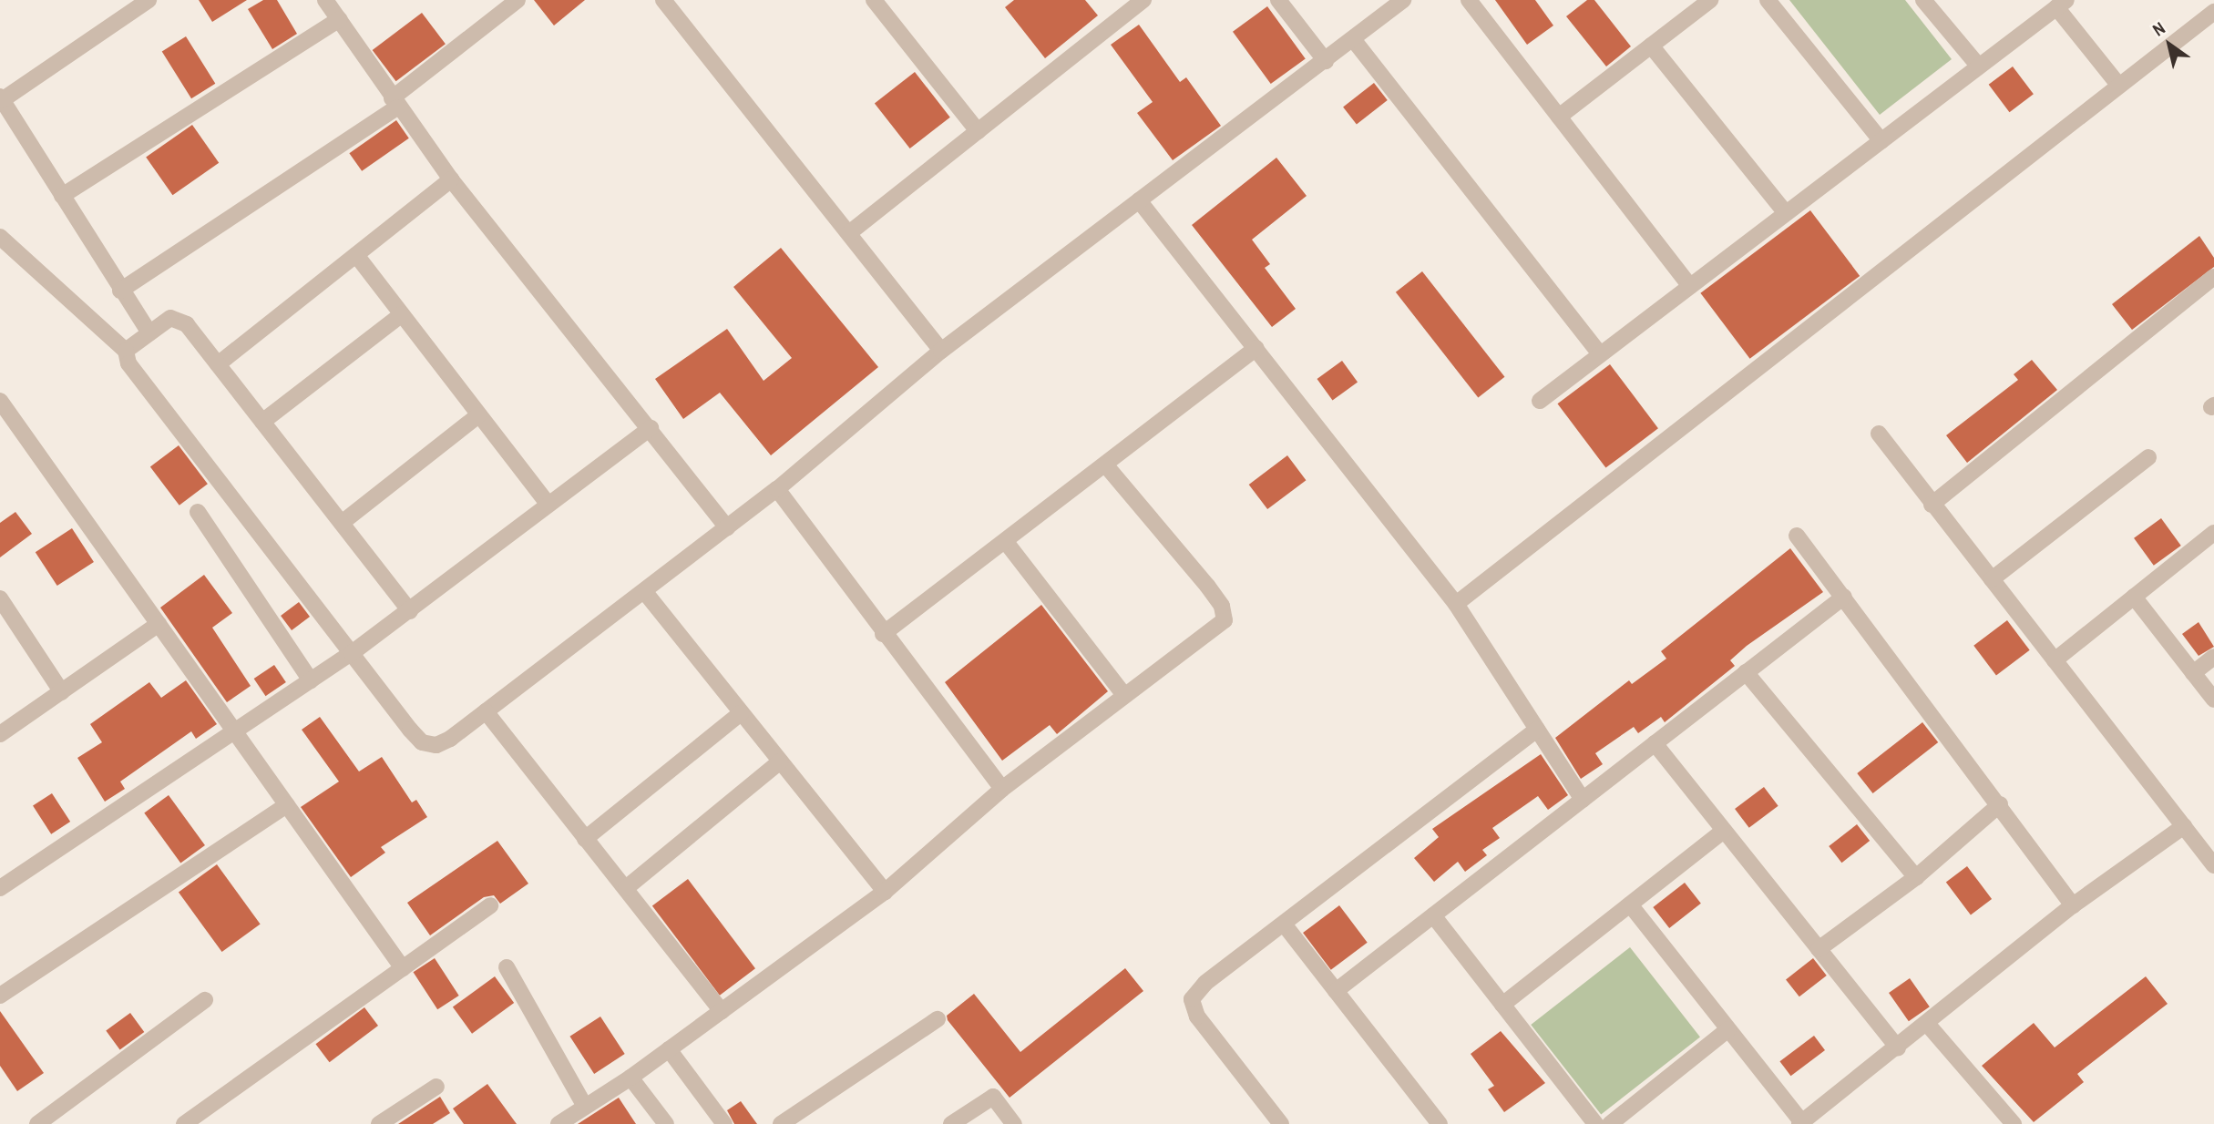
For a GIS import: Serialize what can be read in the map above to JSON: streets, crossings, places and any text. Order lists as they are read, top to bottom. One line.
{"north":"top left"}
